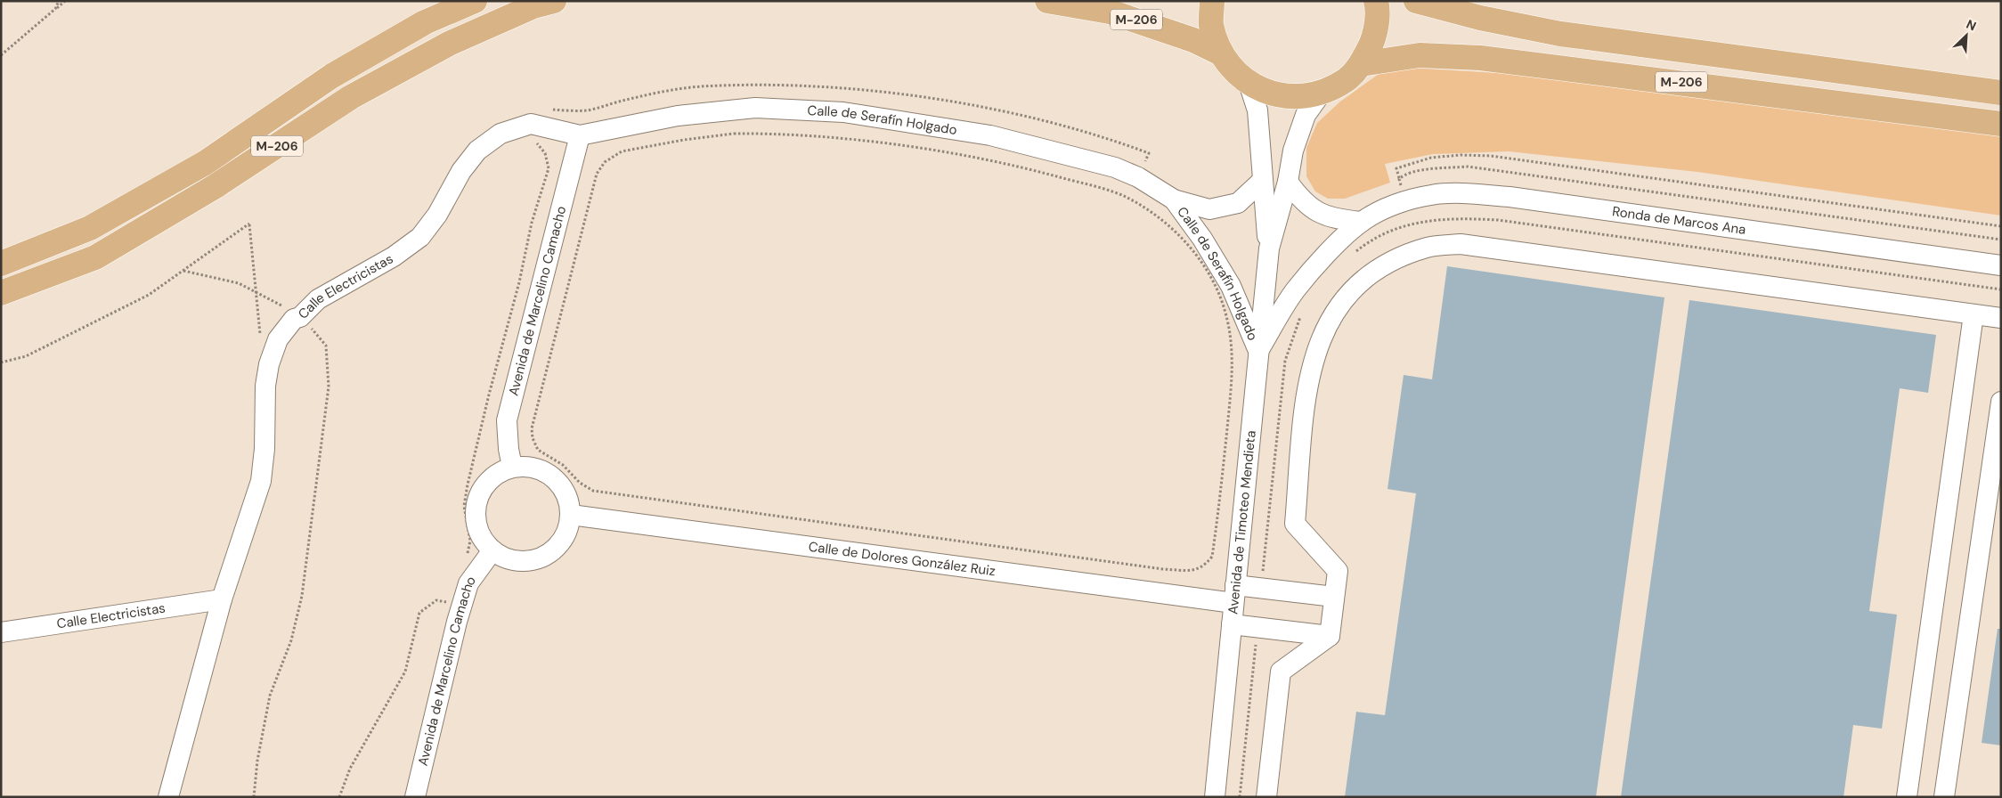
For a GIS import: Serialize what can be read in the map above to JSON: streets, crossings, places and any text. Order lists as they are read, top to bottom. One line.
{"streets":{"main road":["M-206"],"street":["Calle de Serafín Holgado","Ronda de Marcos Ana","Calle Electricistas","Avenida de Marcelino Camacho","Avenida de Timoteo Mendieta","Calle de Dolores González Ruiz"]},"crossings":[["M-206","Avenida de Timoteo Mendieta"],["Calle de Serafín Holgado","Ronda de Marcos Ana"],["Calle de Serafín Holgado","Calle Electricistas"],["Calle de Serafín Holgado","Avenida de Marcelino Camacho"],["Calle de Serafín Holgado","Avenida de Timoteo Mendieta"],["Ronda de Marcos Ana","Avenida de Timoteo Mendieta"],["Calle Electricistas","Avenida de Marcelino Camacho"],["Avenida de Marcelino Camacho","Calle de Dolores González Ruiz"],["Avenida de Timoteo Mendieta","Calle de Dolores González Ruiz"]],"north":"top right"}
